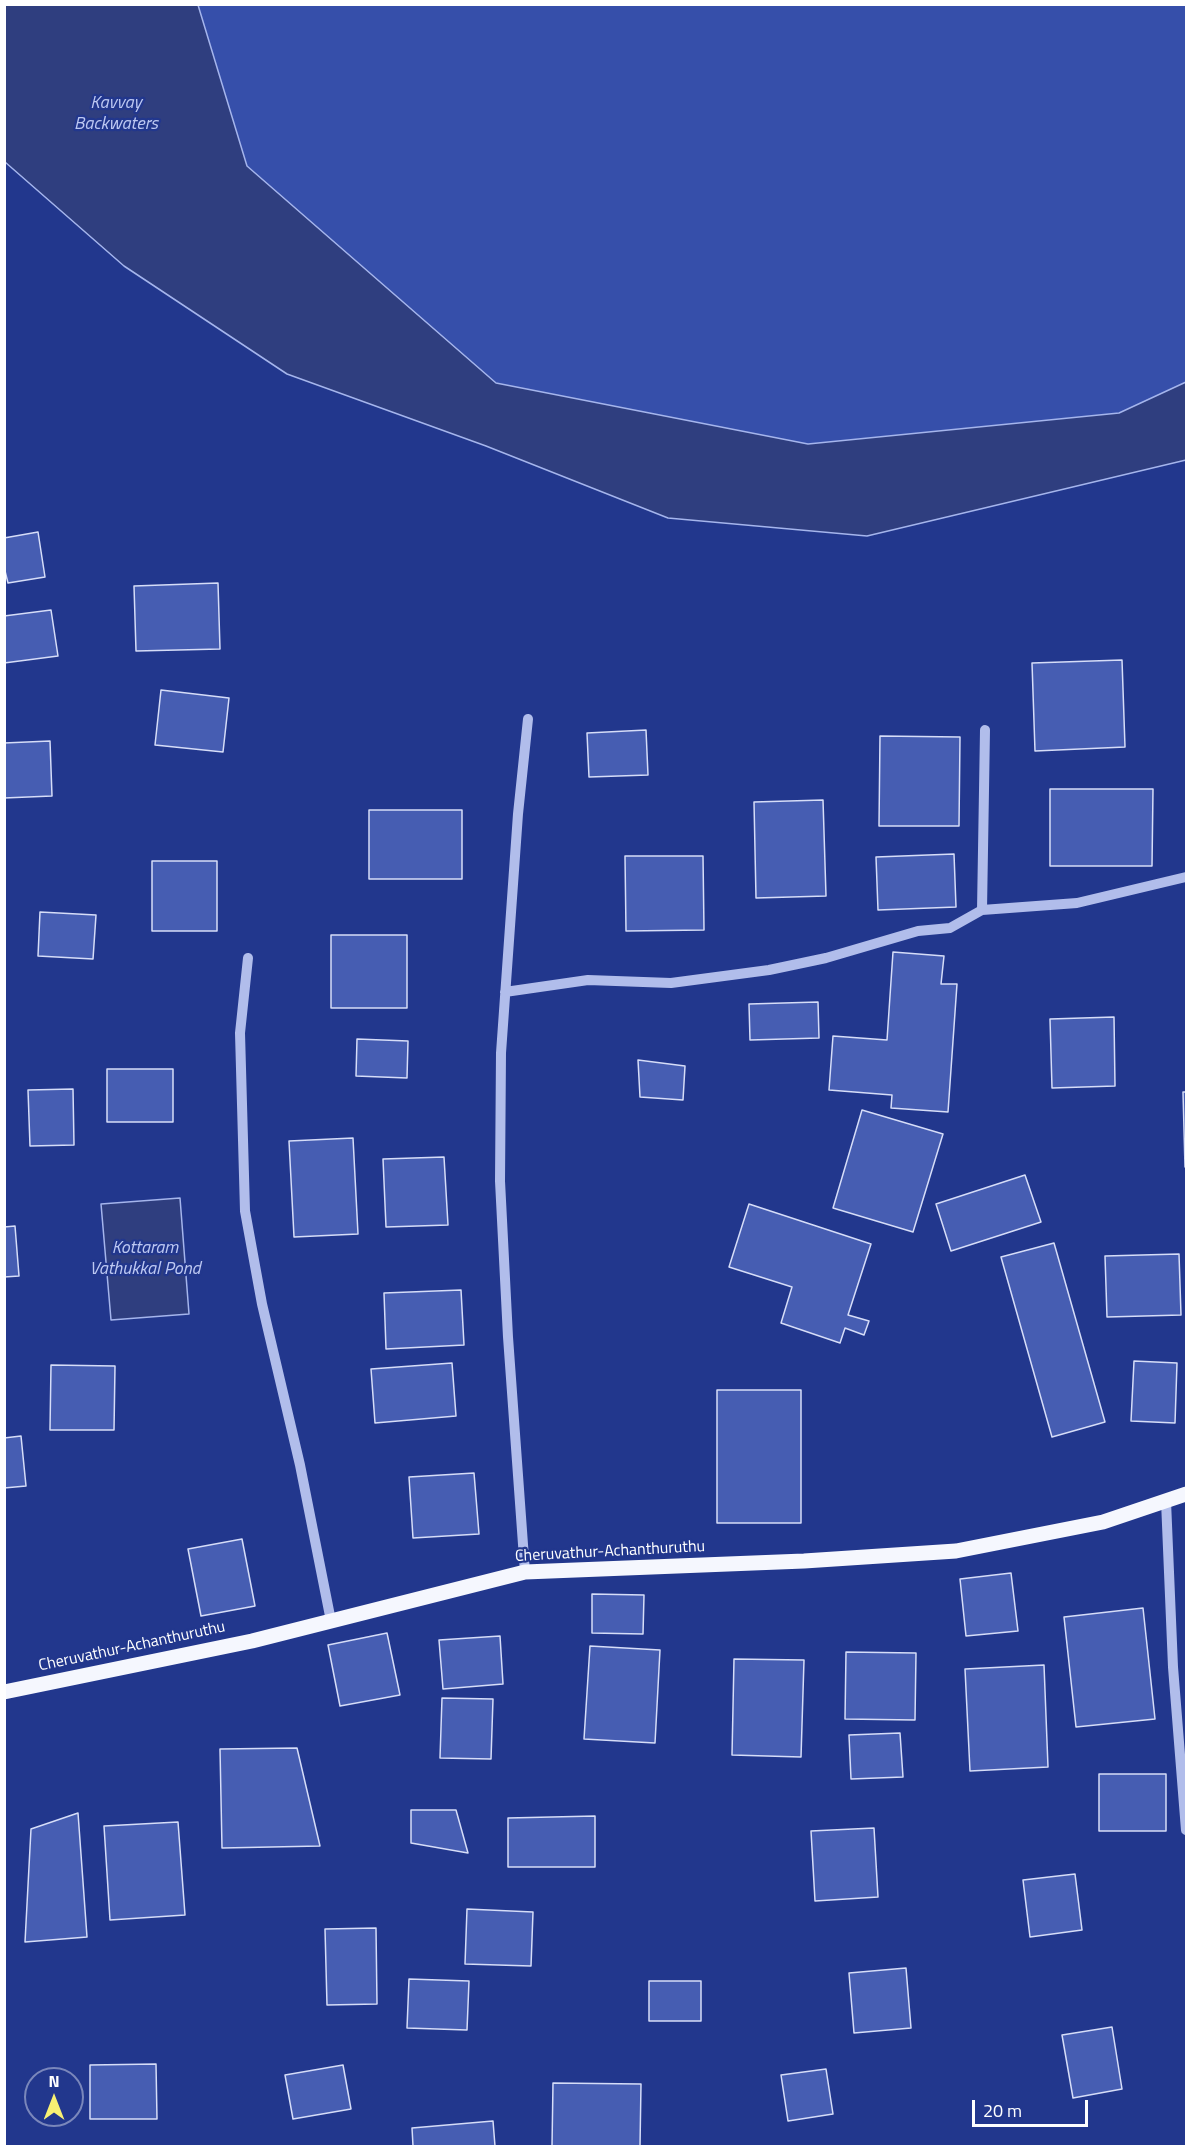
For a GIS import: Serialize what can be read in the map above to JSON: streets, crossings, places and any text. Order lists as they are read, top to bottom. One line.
{"streets":{"main road":["Cheruvathur-Achanthuruthu"]},"water":["Kavvay Backwaters","Kottaram Vathukkal Pond"],"scale_bar":"20 m","north":"top"}
